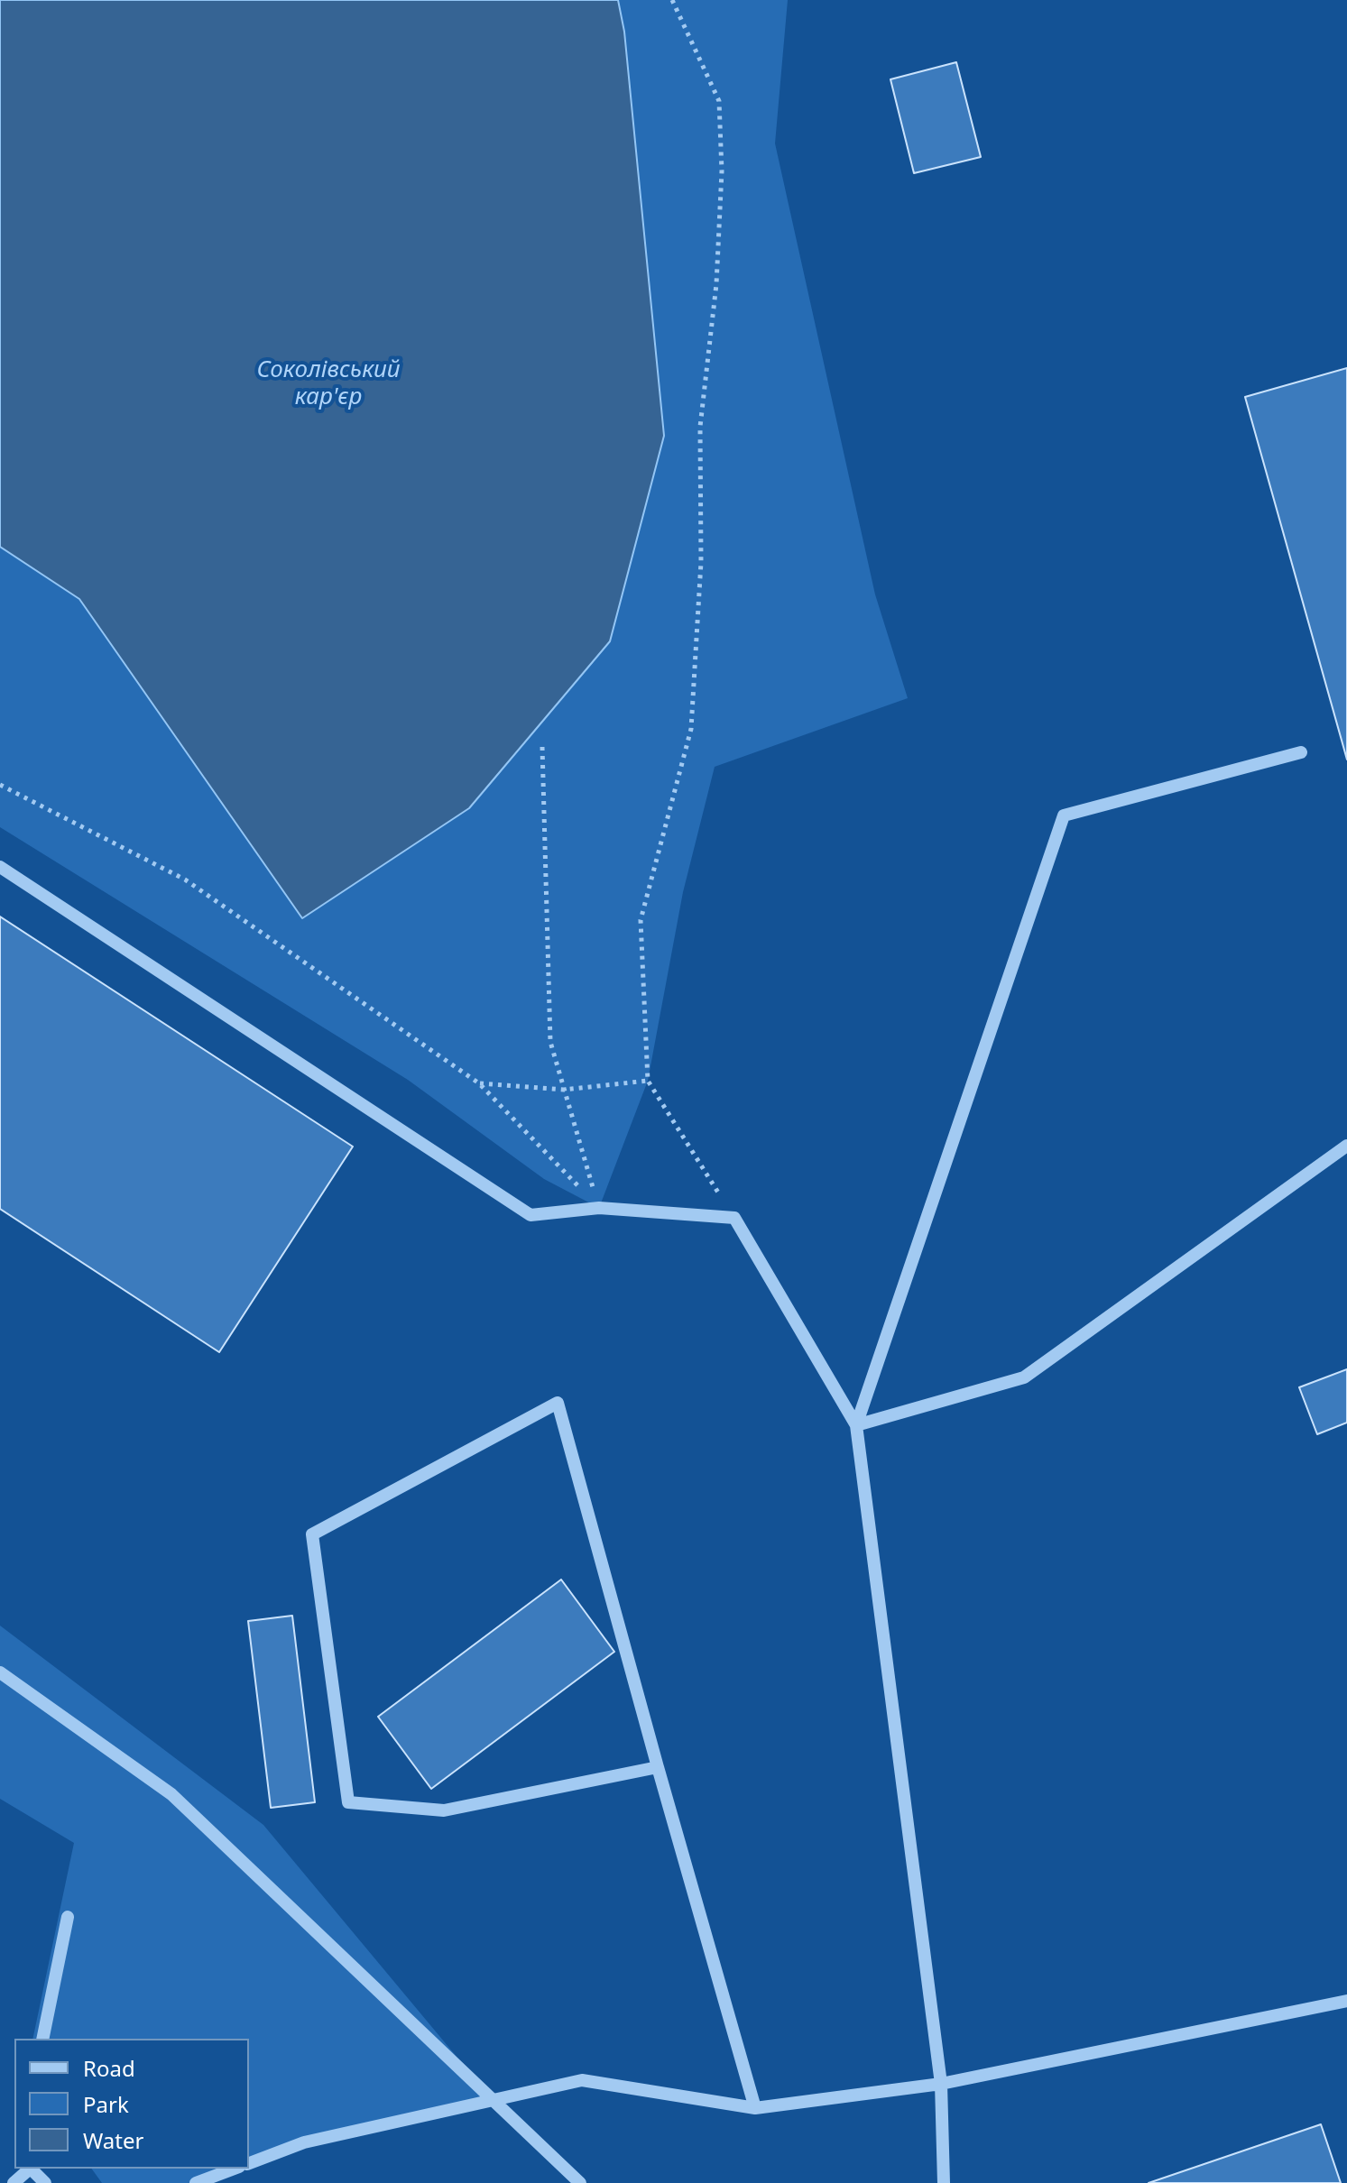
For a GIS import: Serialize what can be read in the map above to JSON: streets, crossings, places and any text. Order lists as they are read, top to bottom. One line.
{"water":["Соколівський кар'єр"],"legend":["Road","Park","Water"]}
